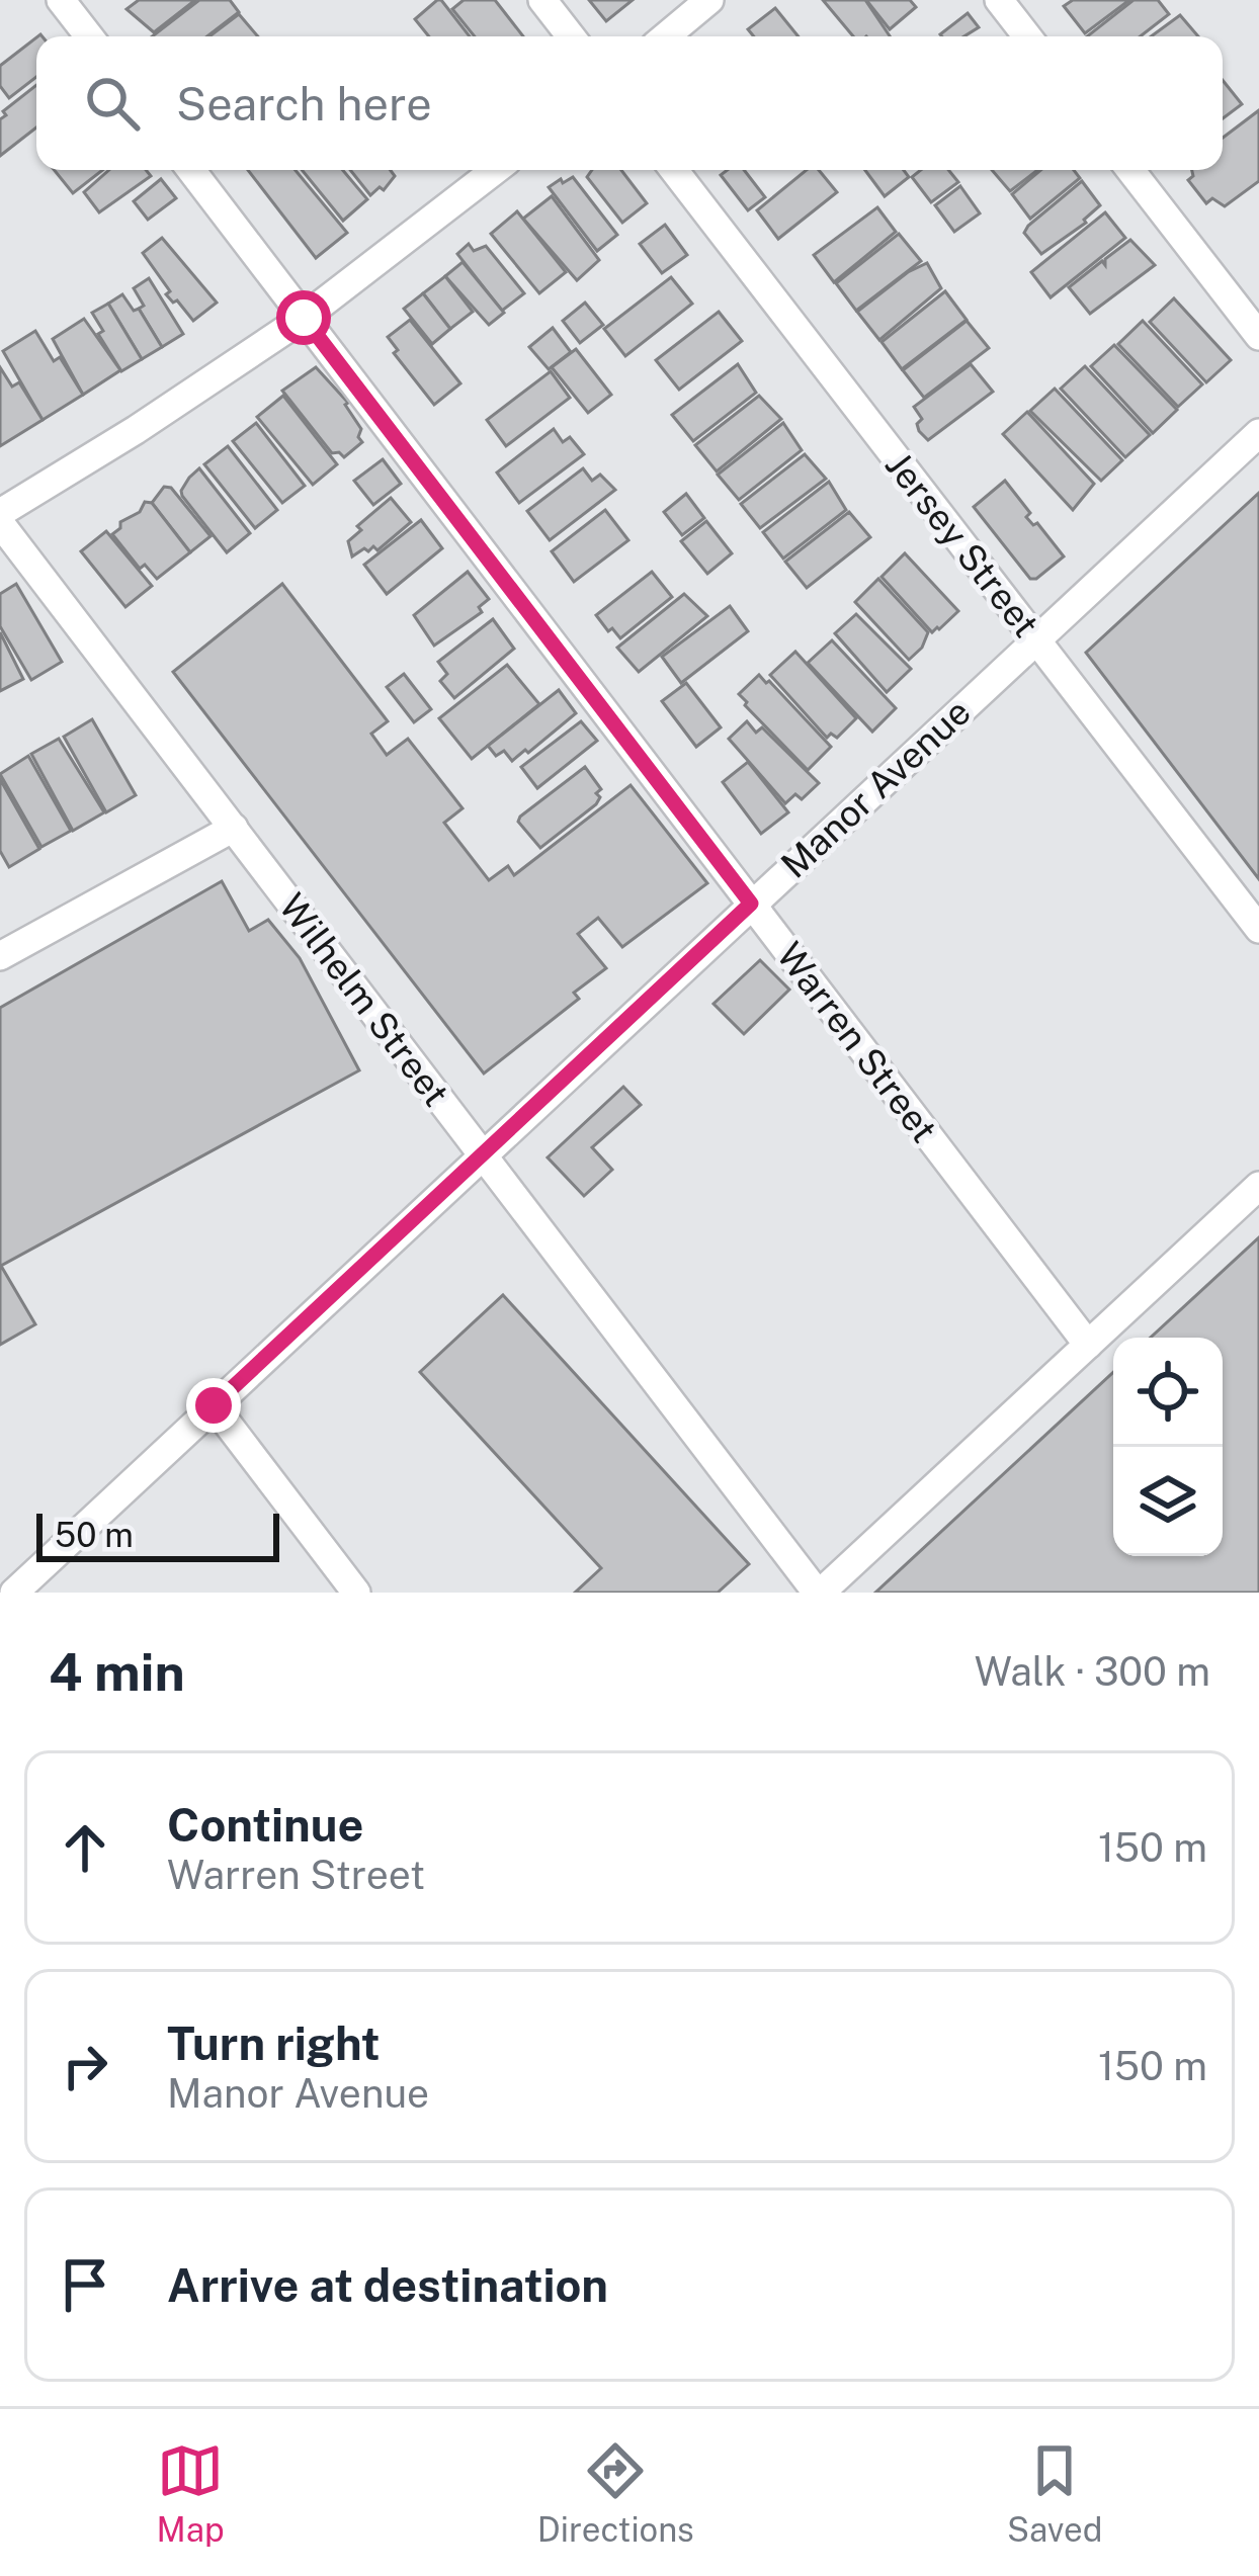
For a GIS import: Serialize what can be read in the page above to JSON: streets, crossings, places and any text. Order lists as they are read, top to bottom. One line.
{"streets":{"street":["Jersey Street","Manor Avenue","Wilhelm Street","Warren Street"]},"crossings":[["Jersey Street","Manor Avenue"],["Manor Avenue","Wilhelm Street"],["Manor Avenue","Warren Street"]],"scale_bar":"50 m","page":{"search":"Search here","scale":"50 m","heading":["4 min","Walk · 300 m"],"list":[["Continue","Warren Street","150 m"],["Turn right","Manor Avenue","150 m"],"Arrive at destination"],"nav":["Map","Directions","Saved"]}}
